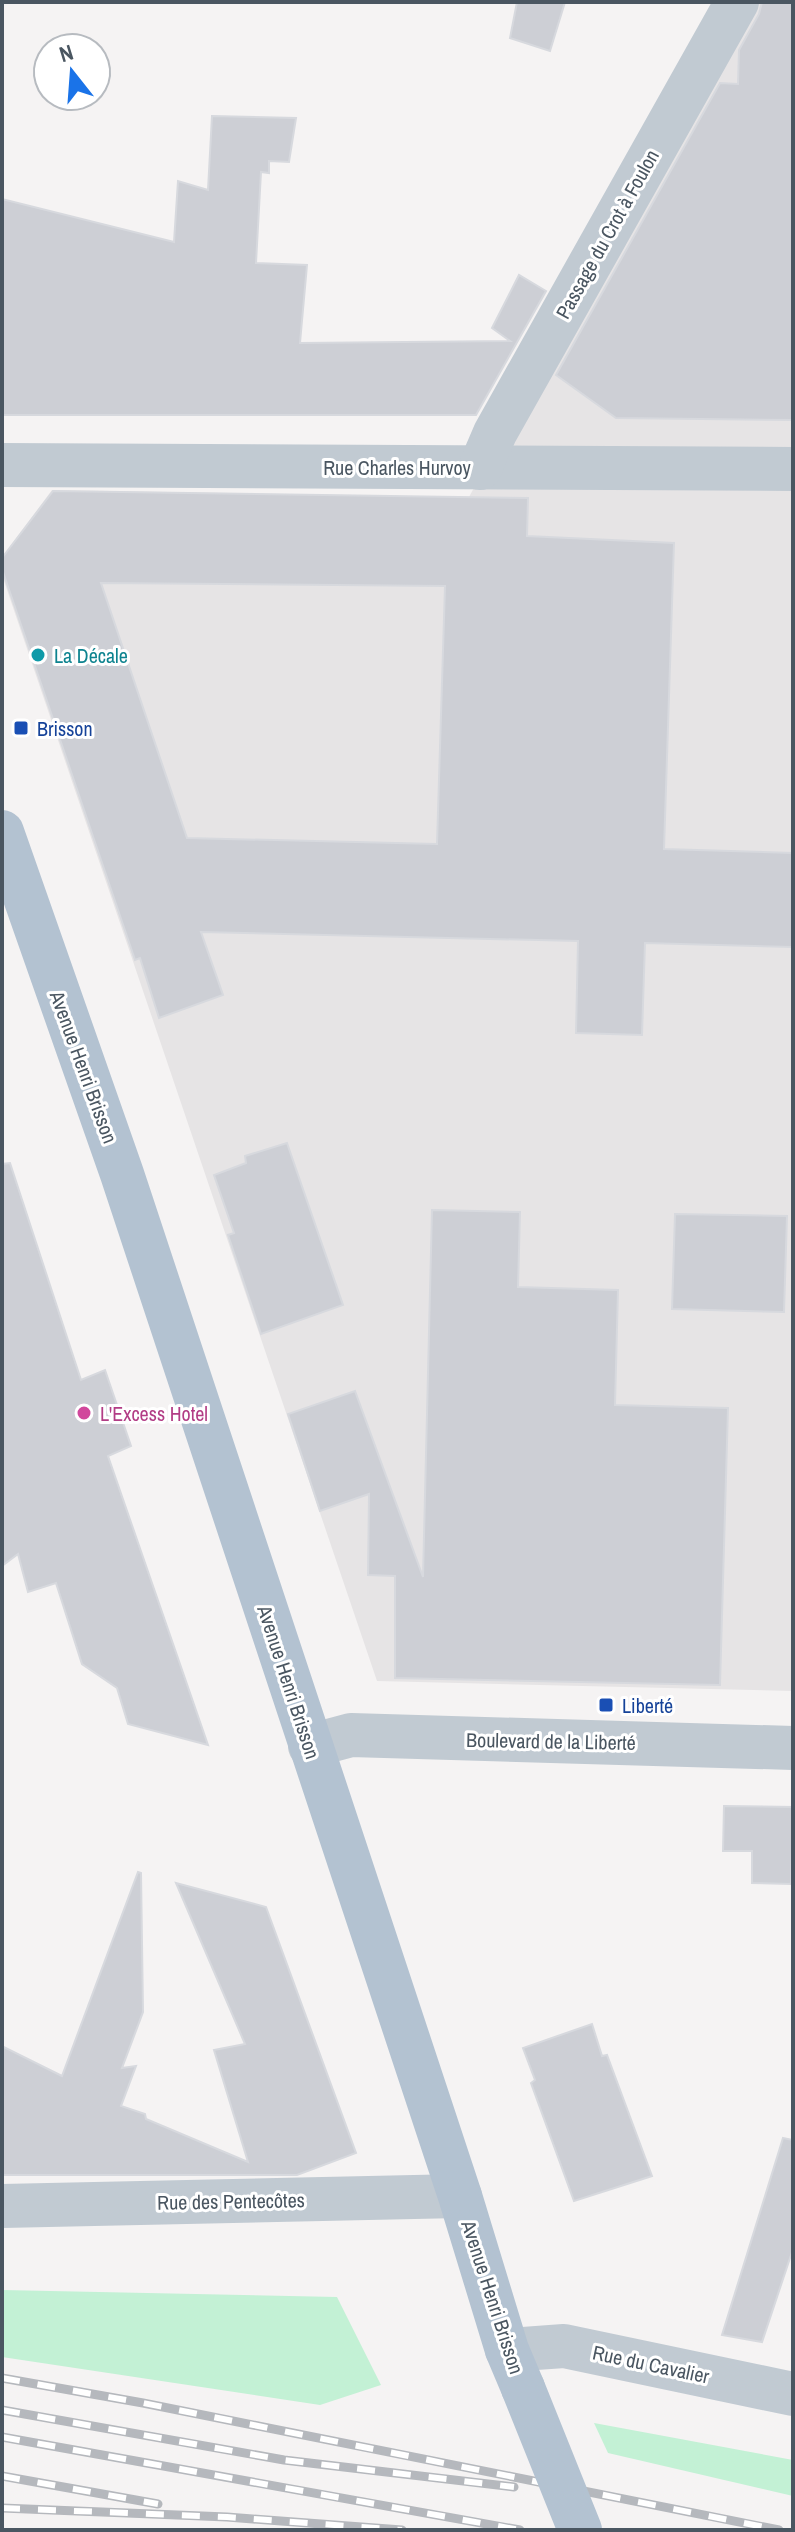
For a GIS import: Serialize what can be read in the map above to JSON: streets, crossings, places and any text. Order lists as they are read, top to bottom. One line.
{"streets":{"main road":["Avenue Henri Brisson"],"street":["Passage du Crot à Foulon","Rue Charles Hurvoy","Boulevard de la Liberté","Rue des Pentecôtes","Rue du Cavalier"]},"crossings":[["Passage du Crot à Foulon","Rue Charles Hurvoy"],["Avenue Henri Brisson","Boulevard de la Liberté"],["Avenue Henri Brisson","Rue des Pentecôtes"],["Avenue Henri Brisson","Rue du Cavalier"]],"places":{"other":["La Décale","L'Excess Hotel"],"transit":["Brisson","Liberté"]},"north":"top"}
